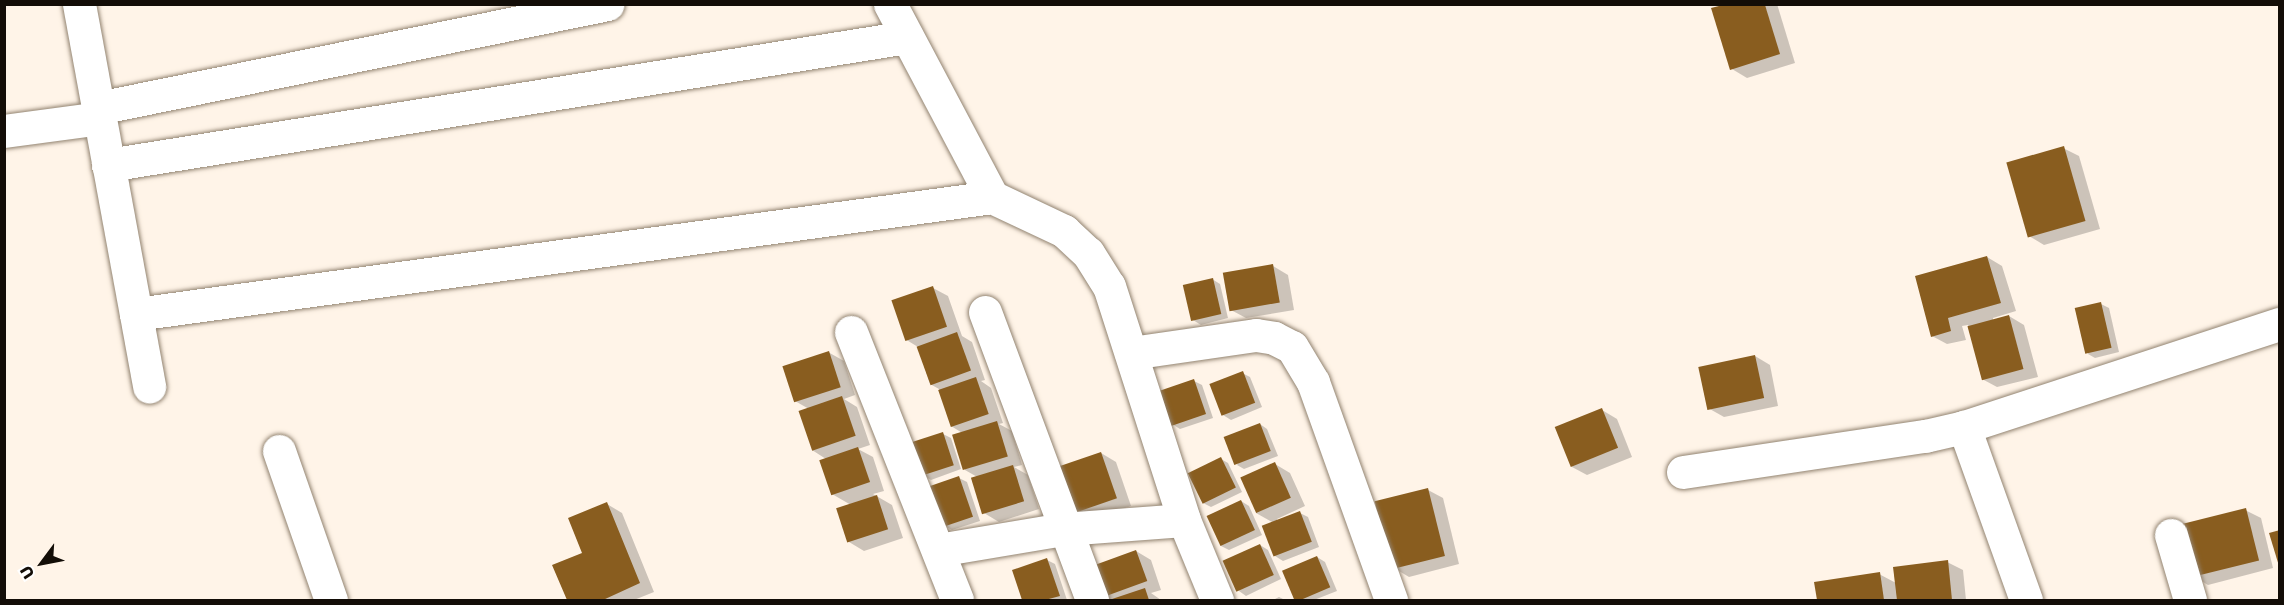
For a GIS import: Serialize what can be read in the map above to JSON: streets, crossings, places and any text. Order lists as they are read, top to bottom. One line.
{"north":"bottom left"}
